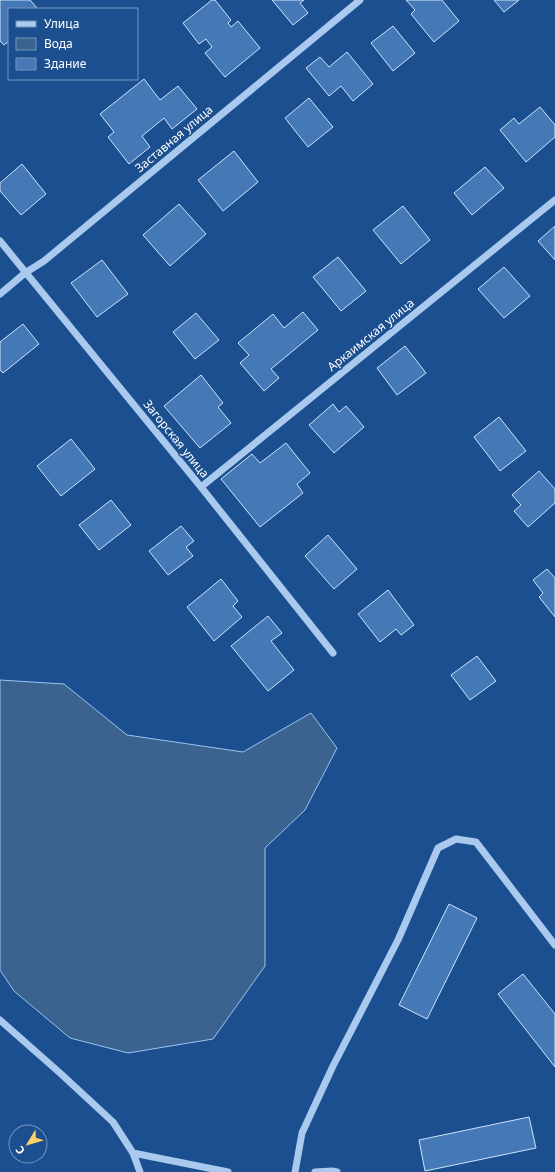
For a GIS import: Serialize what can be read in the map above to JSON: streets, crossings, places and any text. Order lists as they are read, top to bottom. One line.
{"streets":{"street":["Заставная улица","Аркаимская улица","Загорская улица"]},"crossings":[["Заставная улица","Загорская улица"],["Аркаимская улица","Загорская улица"]],"legend":["Улица","Вода","Здание"],"north":"bottom left"}
